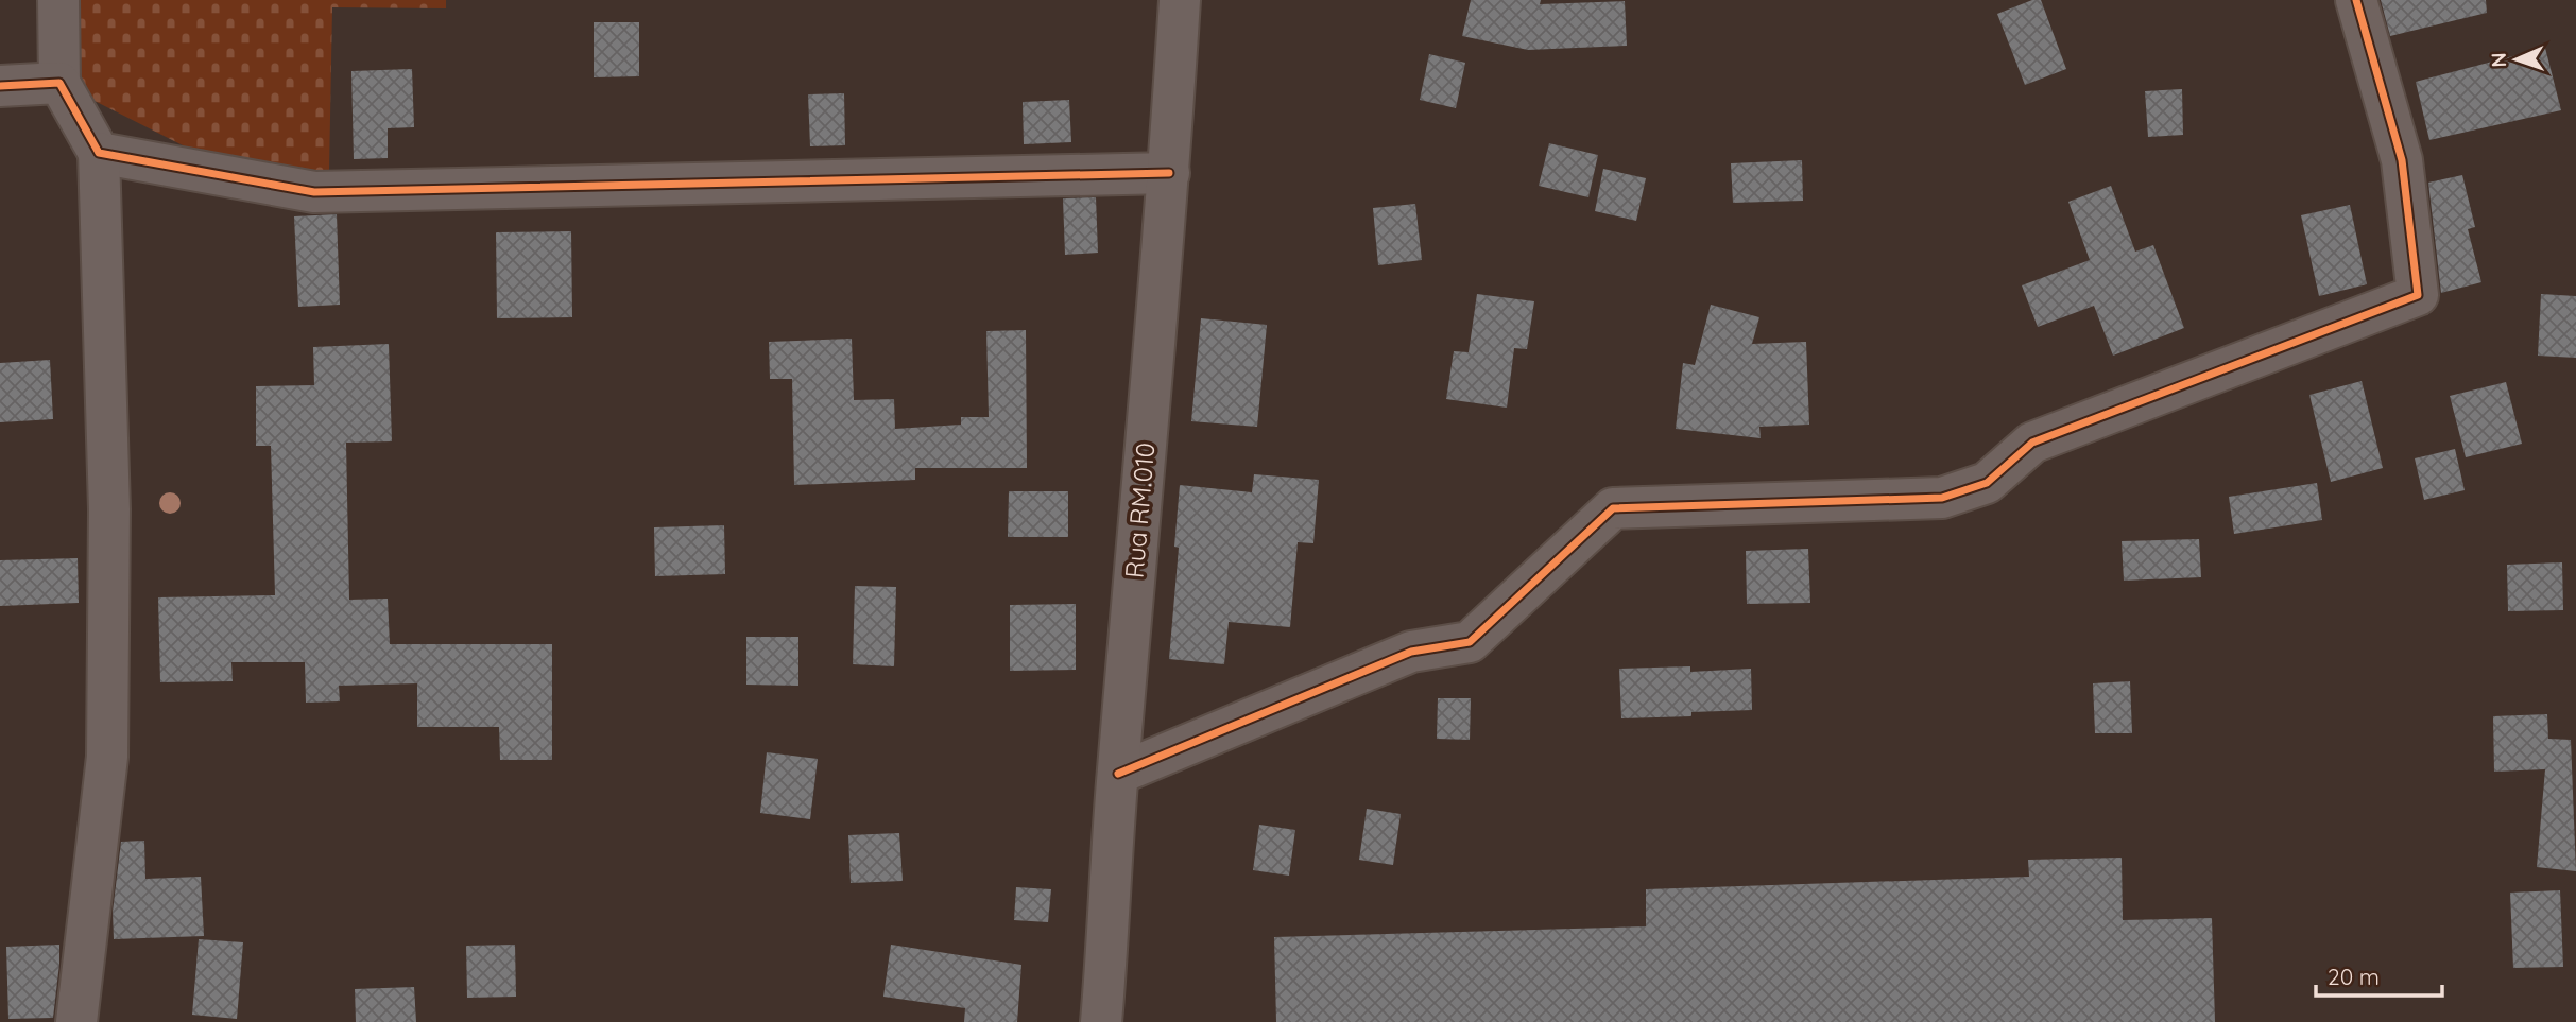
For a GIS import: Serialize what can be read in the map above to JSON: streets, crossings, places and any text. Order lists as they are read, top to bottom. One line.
{"streets":{"street":["Rua RM.010"]},"scale_bar":"20 m","north":"left"}
